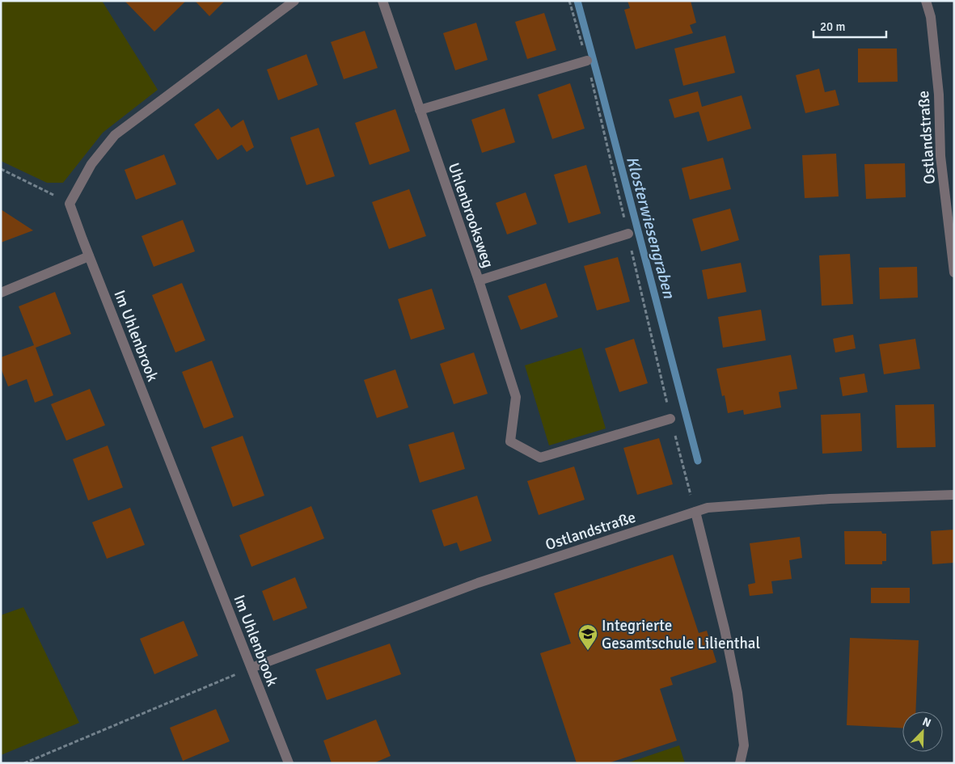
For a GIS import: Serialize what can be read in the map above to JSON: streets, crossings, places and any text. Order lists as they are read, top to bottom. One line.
{"streets":{"street":["Ostlandstraße","Uhlenbrooksweg","Im Uhlenbrook"]},"crossings":[["Ostlandstraße","Im Uhlenbrook"]],"water":["Klosterwiesengraben"],"places":{"school or university":["Integrierte Gesamtschule Lilienthal"]},"scale_bar":"20 m","north":"top right"}
